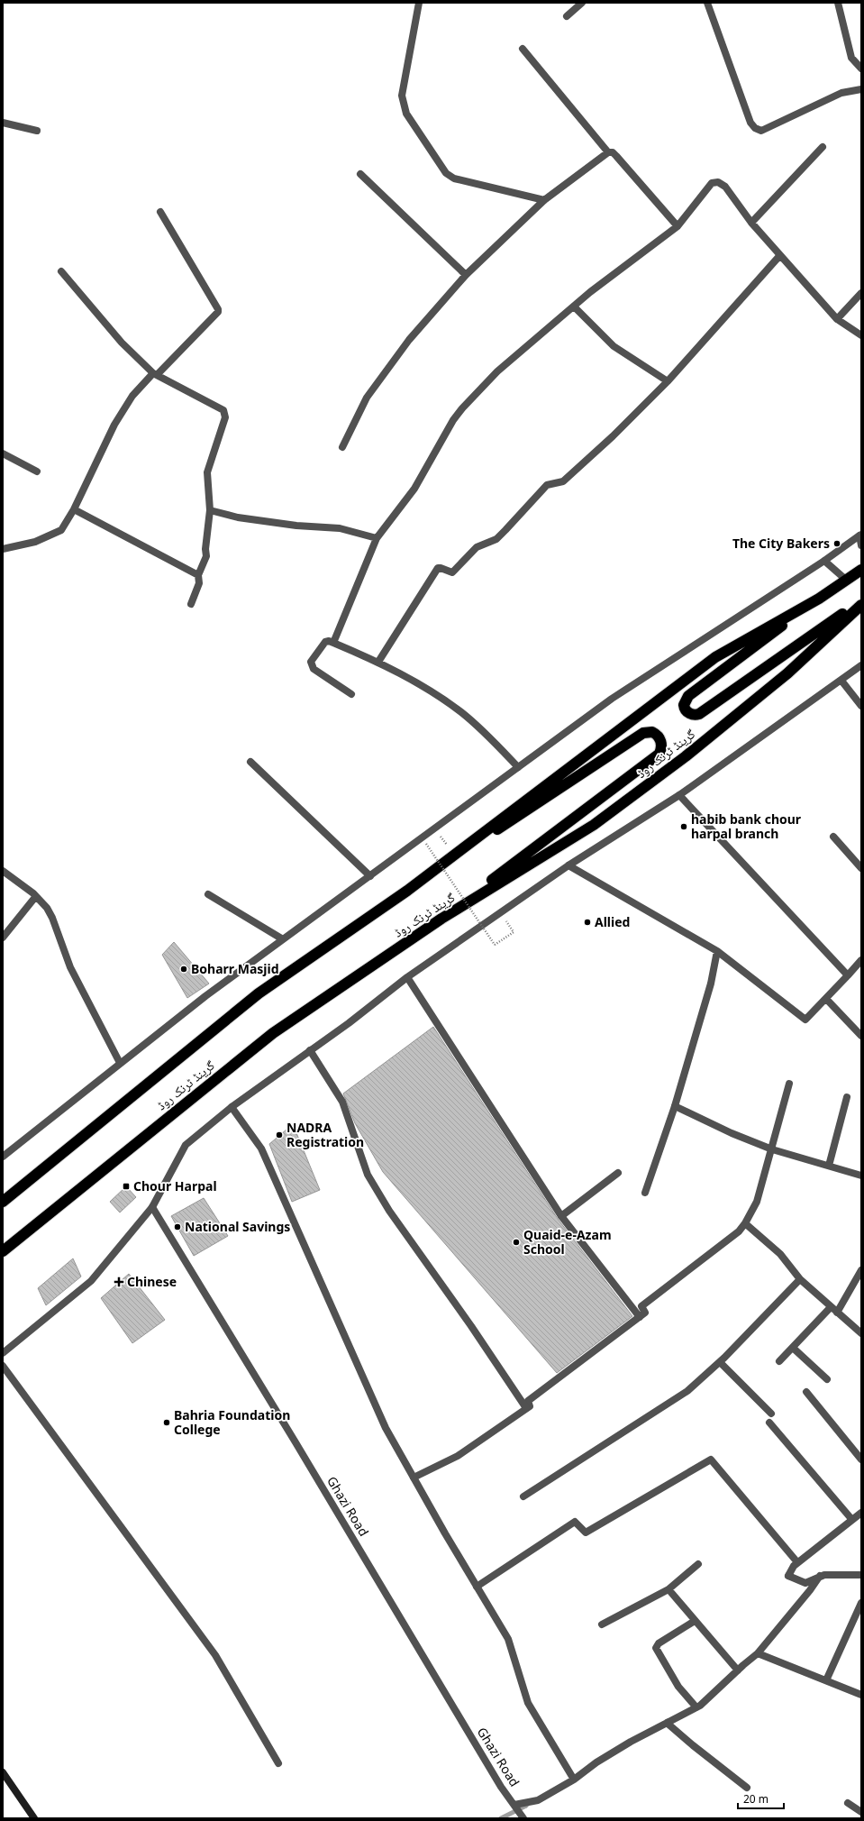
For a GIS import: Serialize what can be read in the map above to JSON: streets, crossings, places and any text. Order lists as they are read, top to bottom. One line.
{"streets":{"highway":["گرینڈ ٹرنک روڈ"],"street":["Ghazi Road"]},"places":{"other":["The City Bakers","habib bank chour harpal branch","Allied","Boharr Masjid","NADRA Registration","National Savings","Quaid-e-Azam School","Bahria Foundation College"],"transit":["Chour Harpal"],"health":["Chinese"]},"scale_bar":"20 m"}
